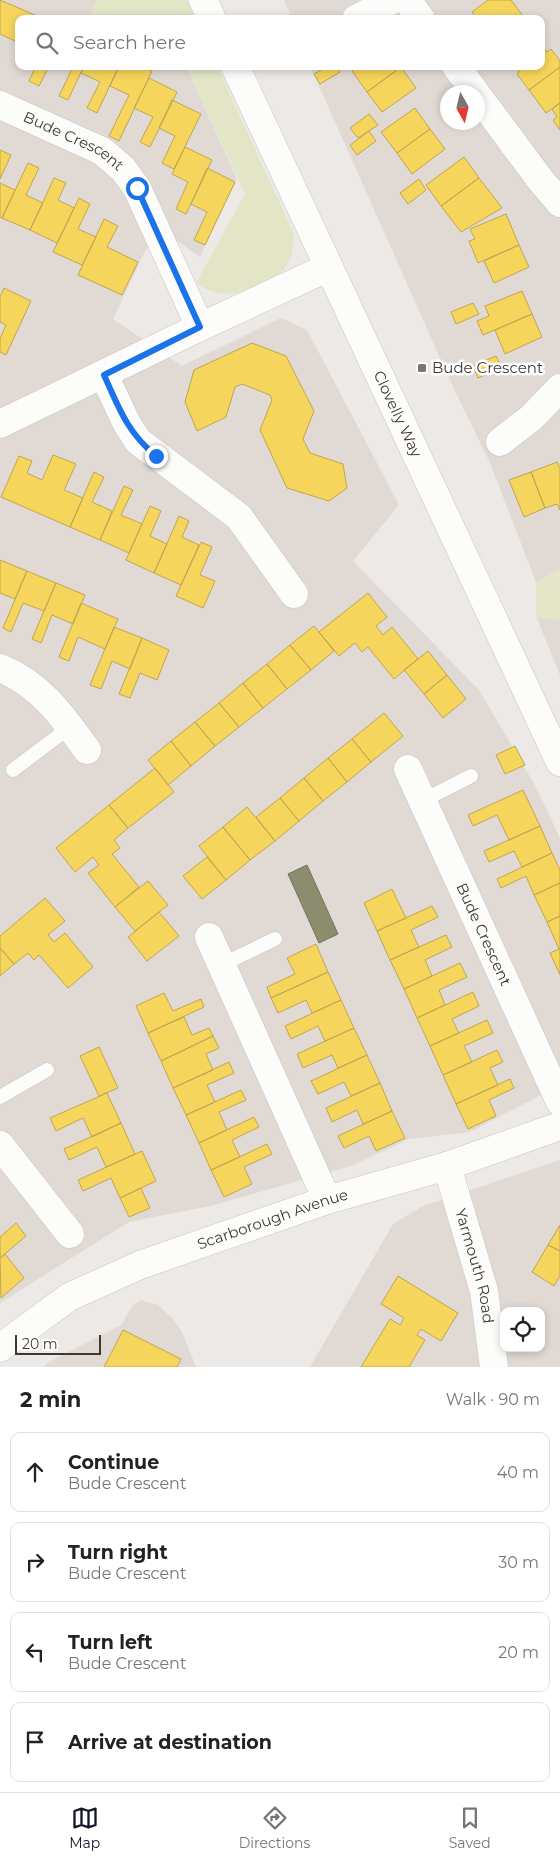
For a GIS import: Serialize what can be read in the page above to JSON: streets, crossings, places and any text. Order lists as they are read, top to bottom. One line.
{"streets":{"street":["Bude Crescent","Clovelly Way","Scarborough Avenue","Yarmouth Road"]},"crossings":[["Scarborough Avenue","Yarmouth Road"]],"places":{"transit":["Bude Crescent"]},"scale_bar":"20 m","north":"bottom","page":{"search":"Search here","scale":"20 m","heading":["2 min","Walk · 90 m"],"list":[["Continue","Bude Crescent","40 m"],["Turn right","Bude Crescent","30 m"],["Turn left","Bude Crescent","20 m"],"Arrive at destination"],"nav":["Map","Directions","Saved"]}}
